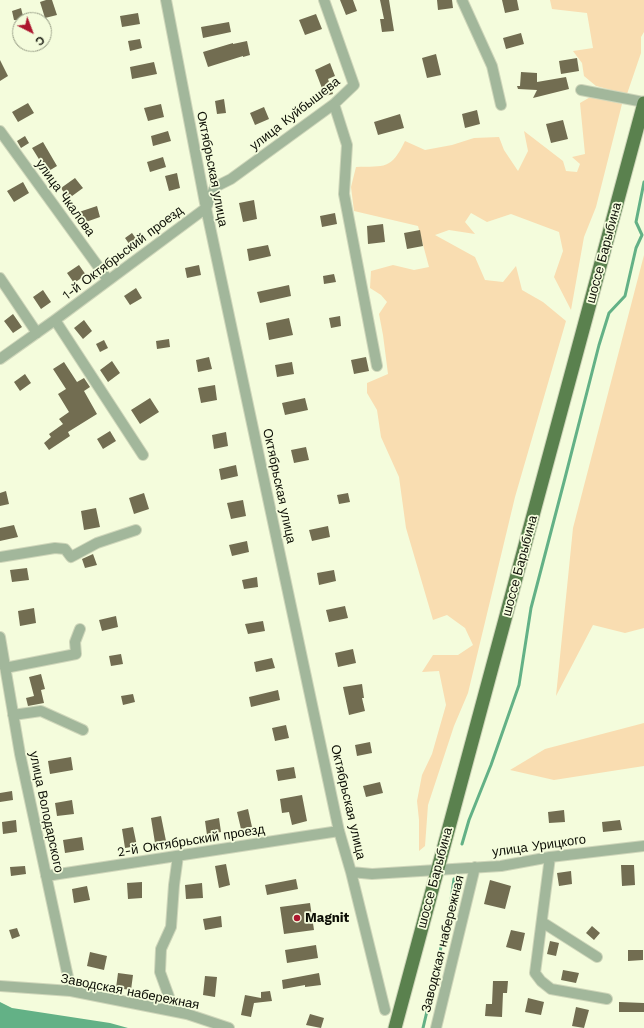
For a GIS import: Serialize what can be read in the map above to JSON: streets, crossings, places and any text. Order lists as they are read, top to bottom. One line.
{"streets":{"main road":["шоссе Барыбина"],"street":["улица Куйбышева","Октябрьская улица","улица Чкалова","1-й Октябрьский проезд","улица Володарского","2-й Октябрьский проезд","улица Урицкого","Заводская набережная"]},"crossings":[["улица Куйбышева","Октябрьская улица"],["улица Куйбышева","1-й Октябрьский проезд"],["Октябрьская улица","1-й Октябрьский проезд"],["Октябрьская улица","2-й Октябрьский проезд"],["Октябрьская улица","улица Урицкого"],["улица Чкалова","1-й Октябрьский проезд"],["шоссе Барыбина","улица Урицкого"],["улица Володарского","2-й Октябрьский проезд"],["улица Володарского","Заводская набережная"],["улица Урицкого","Заводская набережная"]],"places":["Magnit"],"north":"bottom right"}
